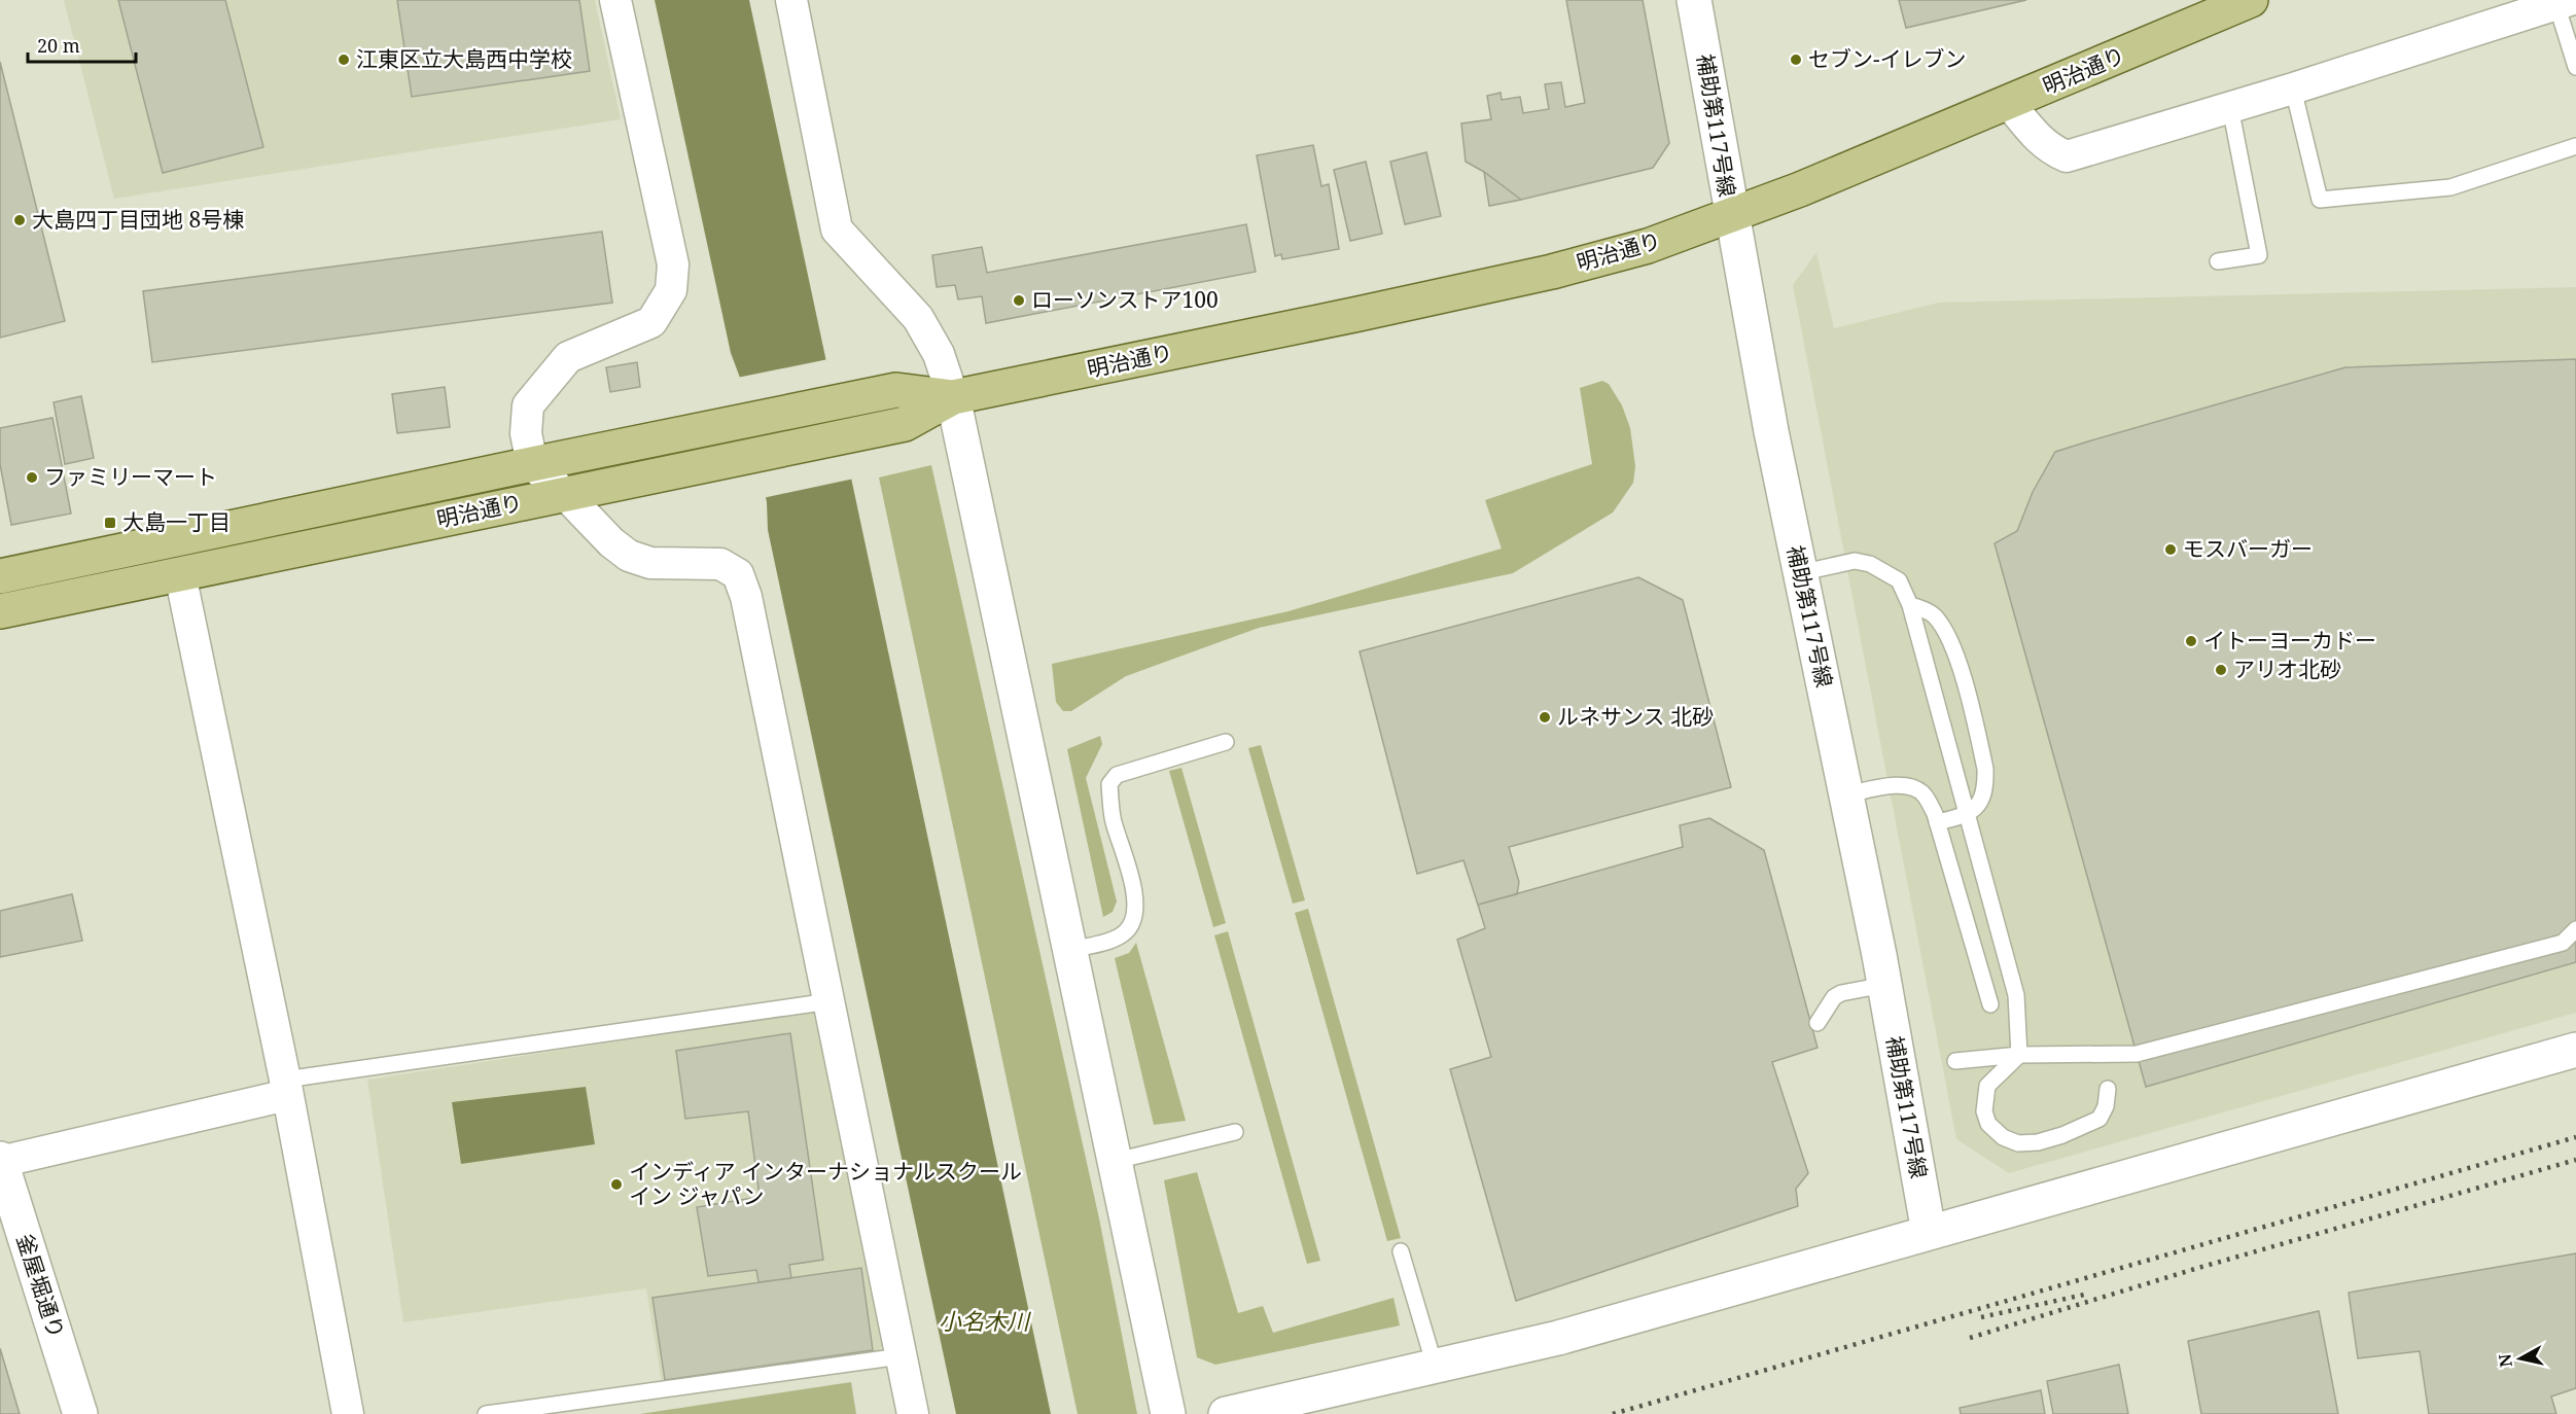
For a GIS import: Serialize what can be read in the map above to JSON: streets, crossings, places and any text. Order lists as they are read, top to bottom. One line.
{"streets":{"main road":["明治通り"],"street":["補助第117号線","釜屋堀通り"]},"crossings":[["明治通り","補助第117号線"]],"water":["小名木川"],"places":{"other":["江東区立大島西中学校","セブン-イレブン","大島四丁目団地 8号棟","ローソンストア100","ファミリーマート","モスバーガー","イトーヨーカドー","アリオ北砂","ルネサンス 北砂","インディア インターナショナルスクール イン ジャパン"],"transit":["大島一丁目"]},"scale_bar":"20 m","north":"left"}
